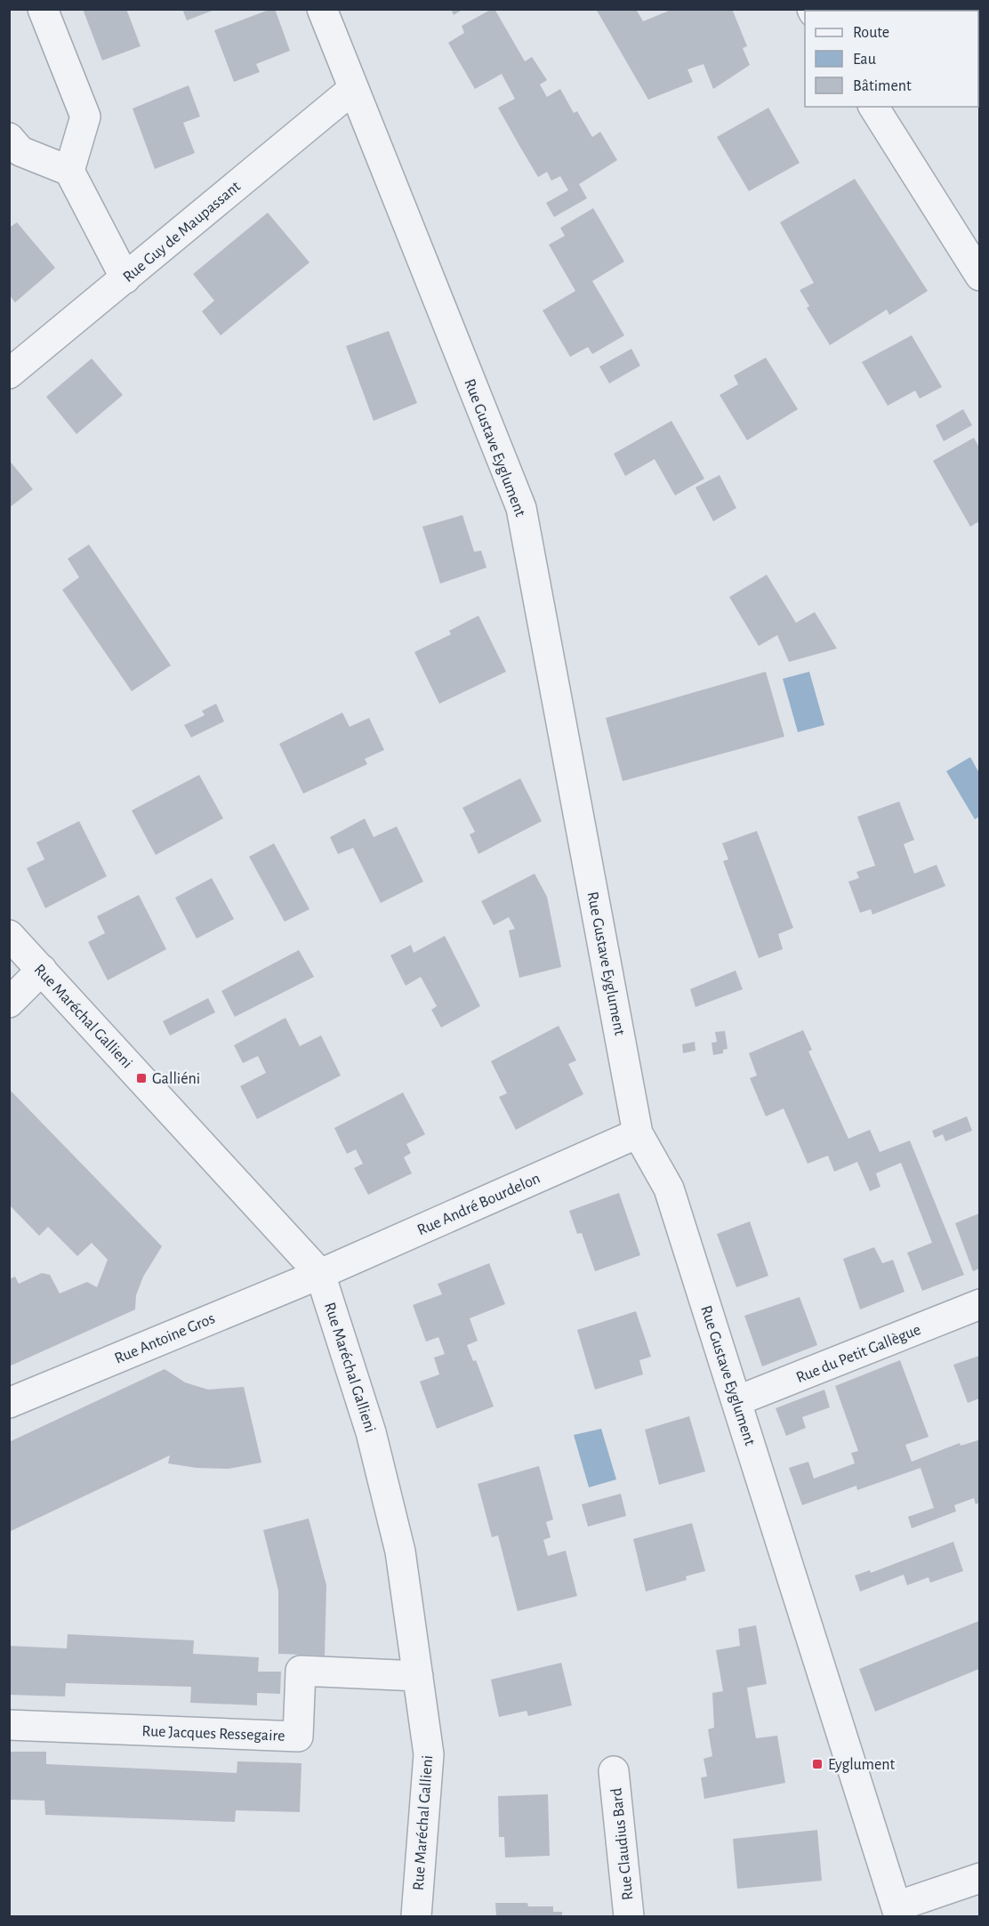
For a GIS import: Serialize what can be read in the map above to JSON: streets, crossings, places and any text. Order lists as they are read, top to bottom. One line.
{"streets":{"street":["Rue Guy de Maupassant","Rue Gustave Eyglument","Rue Maréchal Gallieni","Rue André Bourdelon","Rue Antoine Gros","Rue du Petit Gallègue","Rue Jacques Ressegaire","Rue Claudius Bard"]},"crossings":[["Rue Guy de Maupassant","Rue Gustave Eyglument"],["Rue Gustave Eyglument","Rue André Bourdelon"],["Rue Gustave Eyglument","Rue du Petit Gallègue"],["Rue Maréchal Gallieni","Rue André Bourdelon"],["Rue Maréchal Gallieni","Rue Antoine Gros"],["Rue Maréchal Gallieni","Rue Jacques Ressegaire"],["Rue André Bourdelon","Rue Antoine Gros"]],"places":{"transit":["Galliéni","Eyglument"]},"legend":["Route","Eau","Bâtiment"]}
